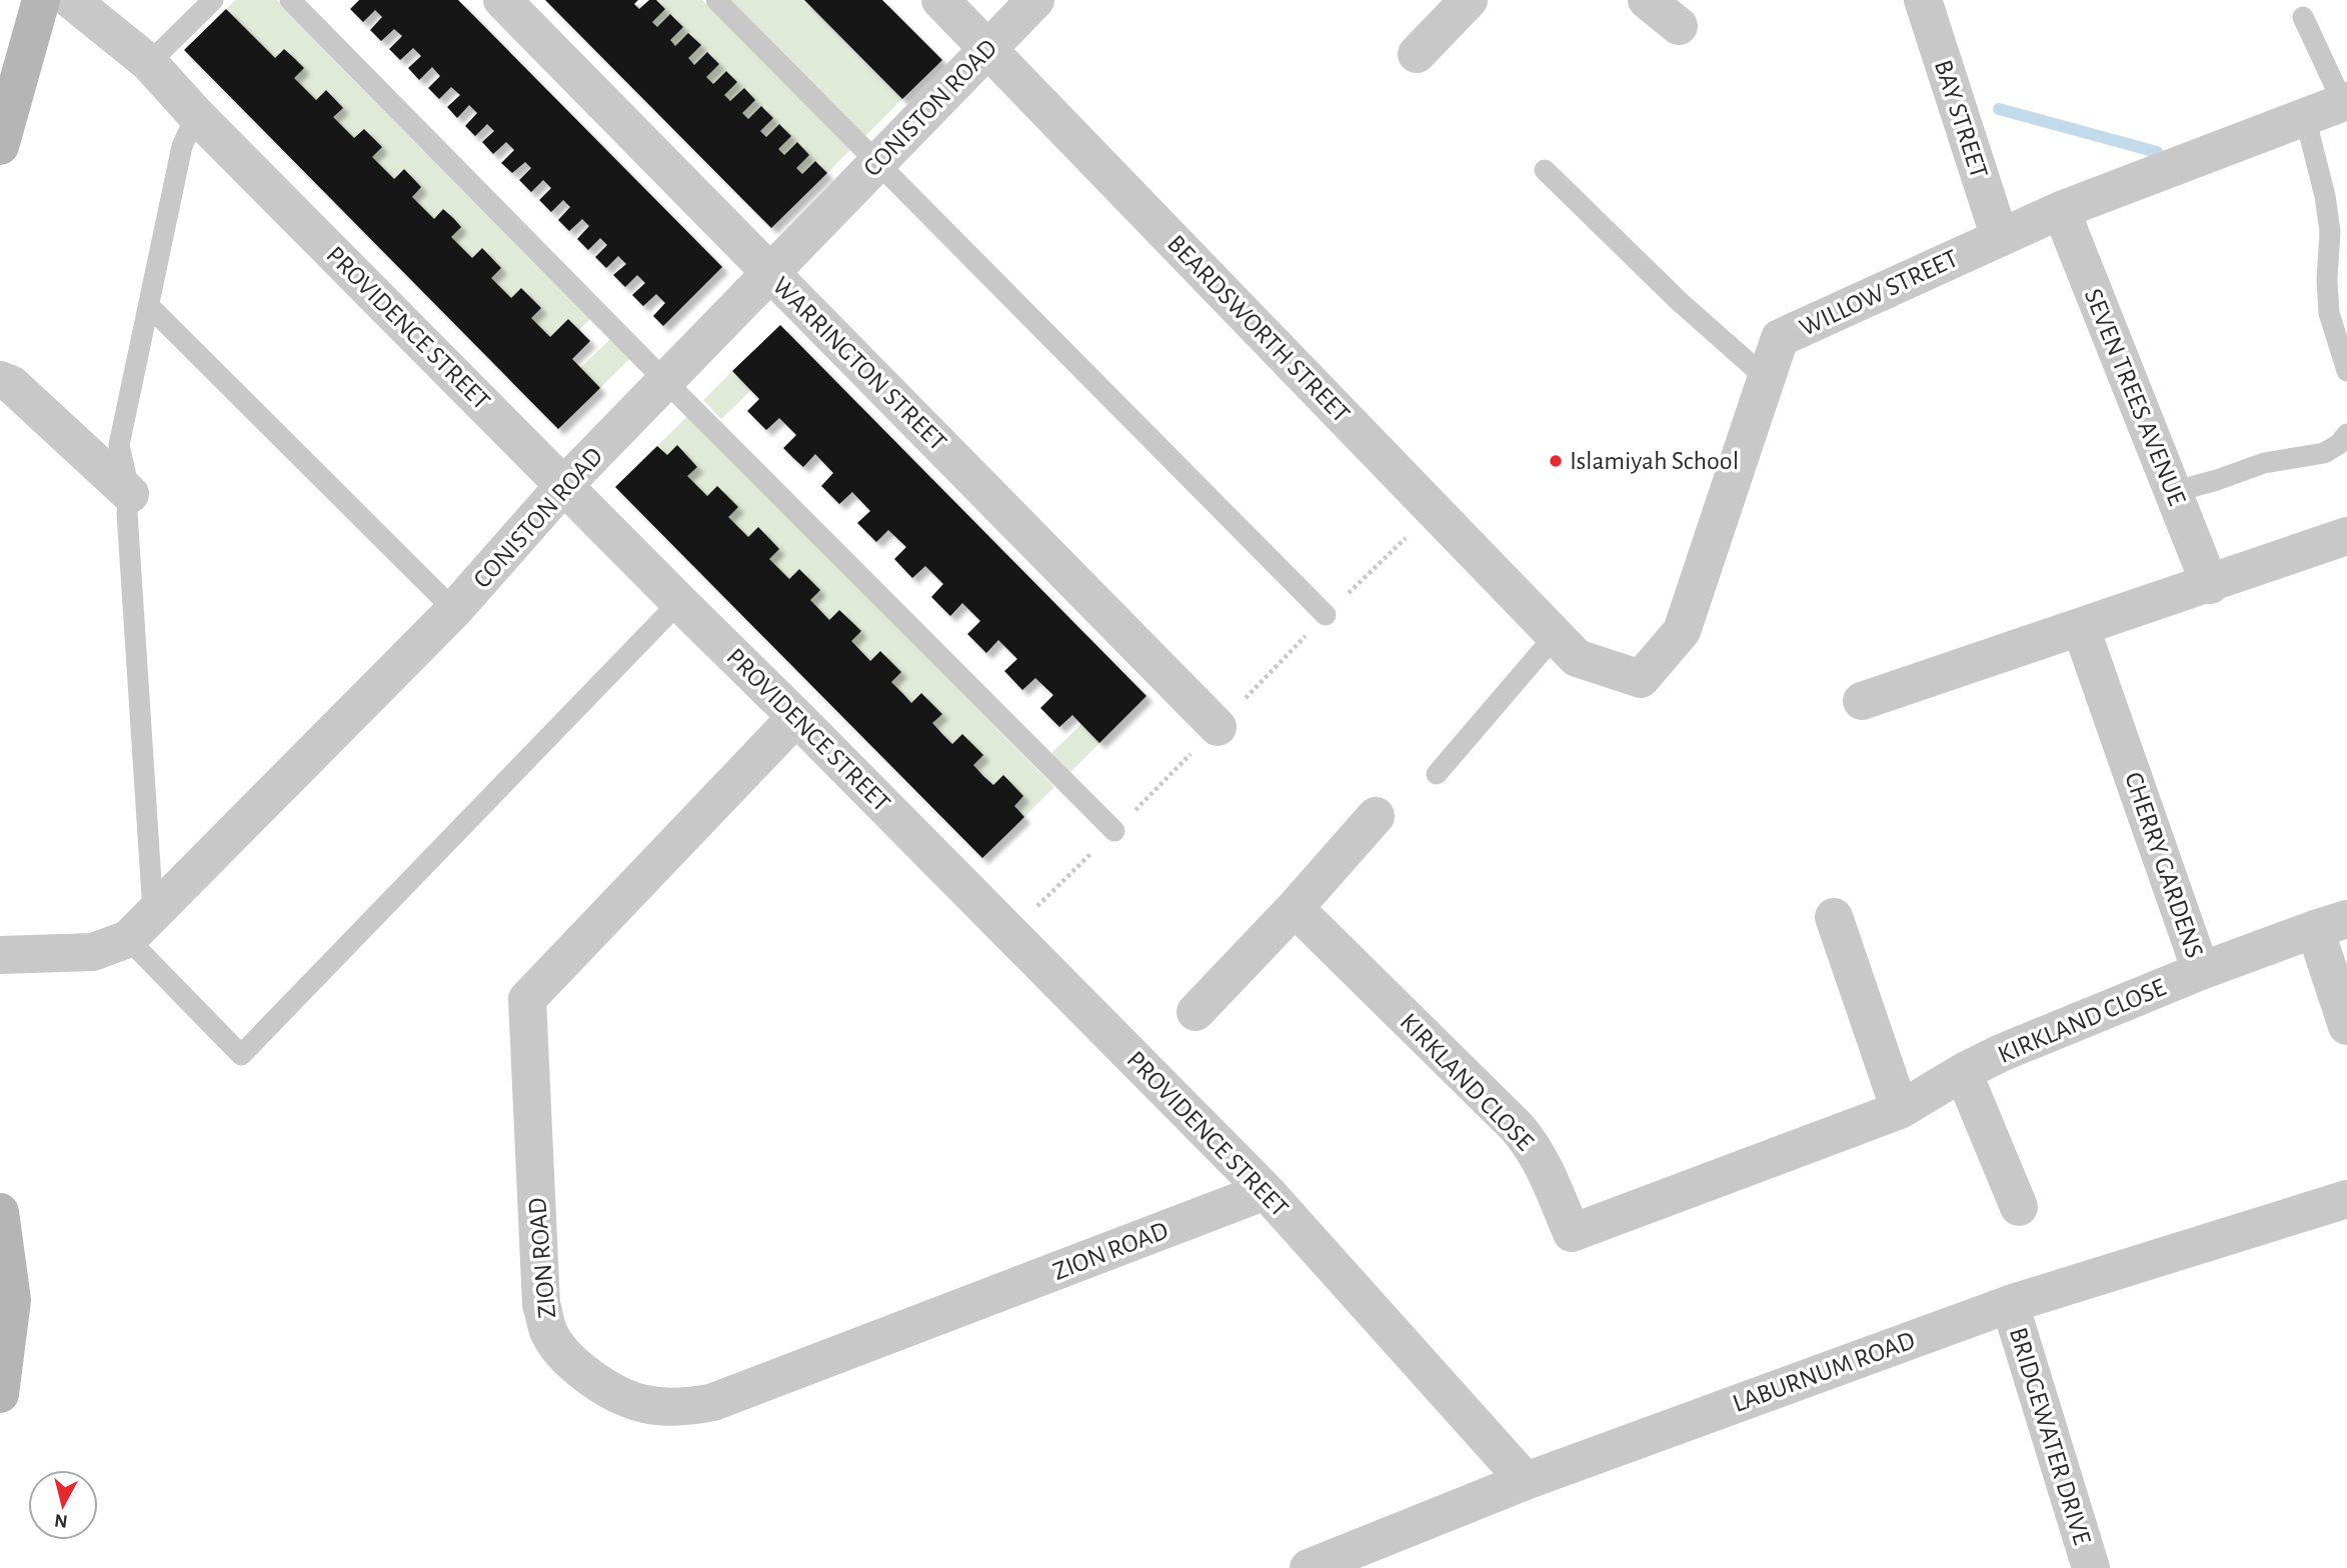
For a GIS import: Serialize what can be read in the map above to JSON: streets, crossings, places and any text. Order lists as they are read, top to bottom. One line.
{"streets":{"street":["CONISTON ROAD","BAY STREET","WILLOW STREET","PROVIDENCE STREET","BEARDSWORTH STREET","WARRINGTON STREET","SEVEN TREES AVENUE","CHERRY GARDENS","KIRKLAND CLOSE","ZION ROAD","LABURNUM ROAD","BRIDGEWATER DRIVE"]},"crossings":[["CONISTON ROAD","PROVIDENCE STREET"],["CONISTON ROAD","BEARDSWORTH STREET"],["CONISTON ROAD","WARRINGTON STREET"],["BAY STREET","WILLOW STREET"],["WILLOW STREET","BEARDSWORTH STREET"],["WILLOW STREET","SEVEN TREES AVENUE"],["PROVIDENCE STREET","ZION ROAD"],["PROVIDENCE STREET","LABURNUM ROAD"],["CHERRY GARDENS","KIRKLAND CLOSE"],["LABURNUM ROAD","BRIDGEWATER DRIVE"]],"places":["Islamiyah School"],"north":"bottom"}
